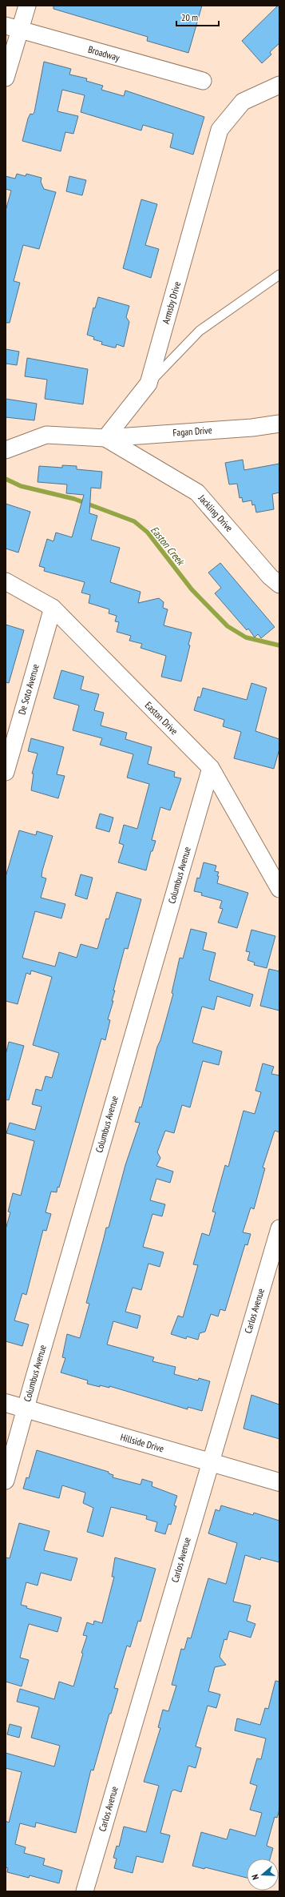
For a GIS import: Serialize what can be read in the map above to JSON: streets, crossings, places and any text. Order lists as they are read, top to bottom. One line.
{"streets":{"main road":["Hillside Drive"],"street":["Broadway","Armsby Drive","Fagan Drive","Jackling Drive","De Soto Avenue","Easton Drive","Columbus Avenue","Carlos Avenue"]},"crossings":[["Armsby Drive","Fagan Drive"],["Armsby Drive","Jackling Drive"],["Fagan Drive","Jackling Drive"],["De Soto Avenue","Easton Drive"],["Easton Drive","Columbus Avenue"],["Columbus Avenue","Hillside Drive"],["Carlos Avenue","Hillside Drive"]],"water":["Easton Creek"],"scale_bar":"20 m","north":"left"}
